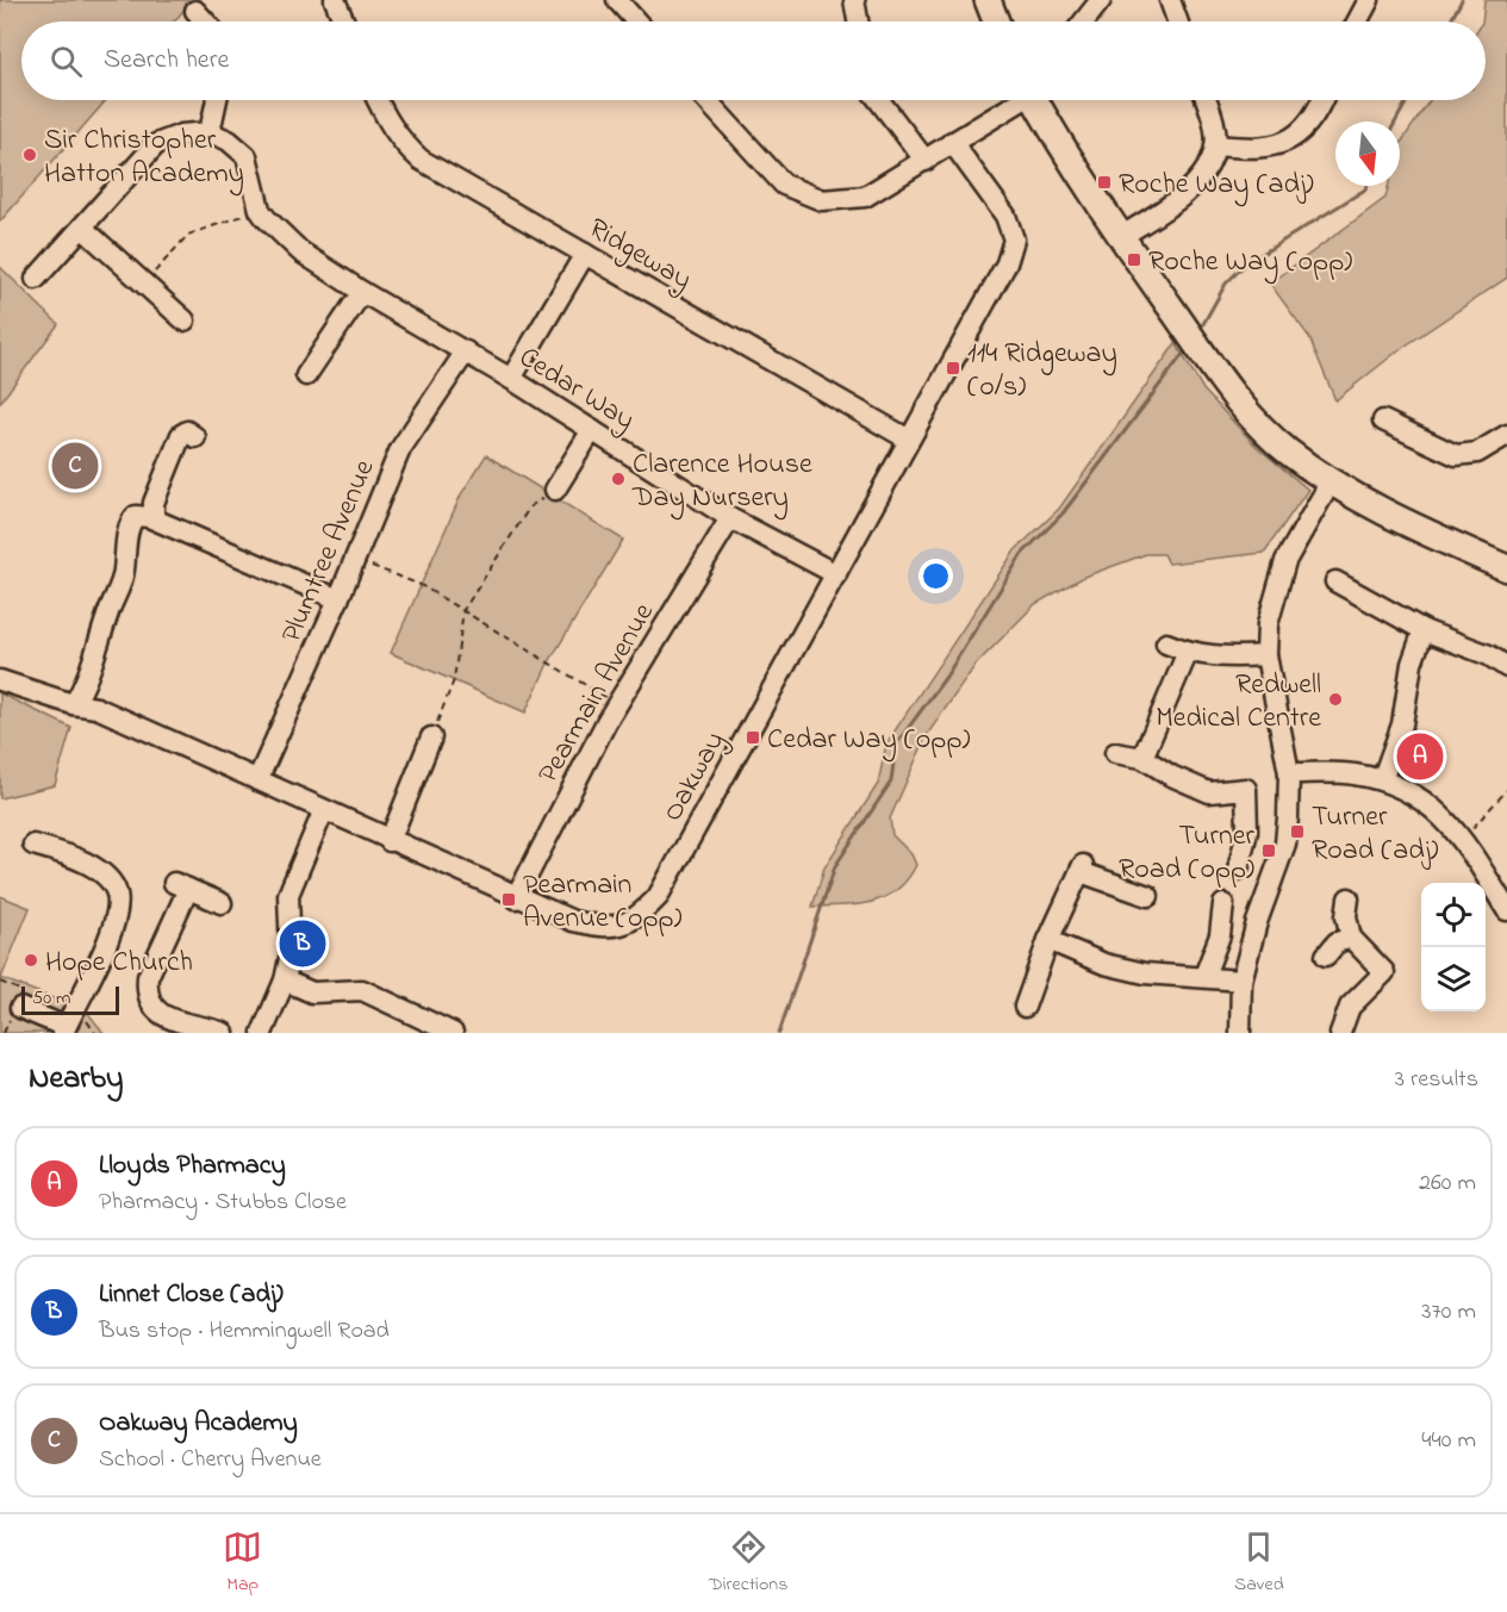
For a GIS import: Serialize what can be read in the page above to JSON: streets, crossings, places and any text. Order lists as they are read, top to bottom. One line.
{"streets":{"street":["Ridgeway","Cedar Way","Plumtree Avenue","Pearmain Avenue","Oakway"]},"crossings":[["Ridgeway","Oakway"],["Cedar Way","Plumtree Avenue"],["Cedar Way","Pearmain Avenue"],["Cedar Way","Oakway"],["Plumtree Avenue","Oakway"],["Pearmain Avenue","Oakway"]],"places":{"other":["Sir Christopher Hatton Academy","Clarence House Day Nursery","Redwell Medical Centre","Hope Church"],"transit":["Roche Way (adj)","Roche Way (opp)","114 Ridgeway (o/s)","Cedar Way (opp)","Turner Road (adj)","Turner Road (opp)","Pearmain Avenue (opp)"]},"scale_bar":"50 m","north":"bottom","page":{"search":"Search here","pins":["C","A","B"],"scale":"50 m","heading":["Nearby","3 results"],"list":[{"mark":"A","name":"Lloyds Pharmacy","note":"Pharmacy · Stubbs Close","value":"260 m"},{"mark":"B","name":"Linnet Close (adj)","note":"Bus stop · Hemmingwell Road","value":"370 m"},{"mark":"C","name":"Oakway Academy","note":"School · Cherry Avenue","value":"440 m"}],"nav":["Map","Directions","Saved"]}}
